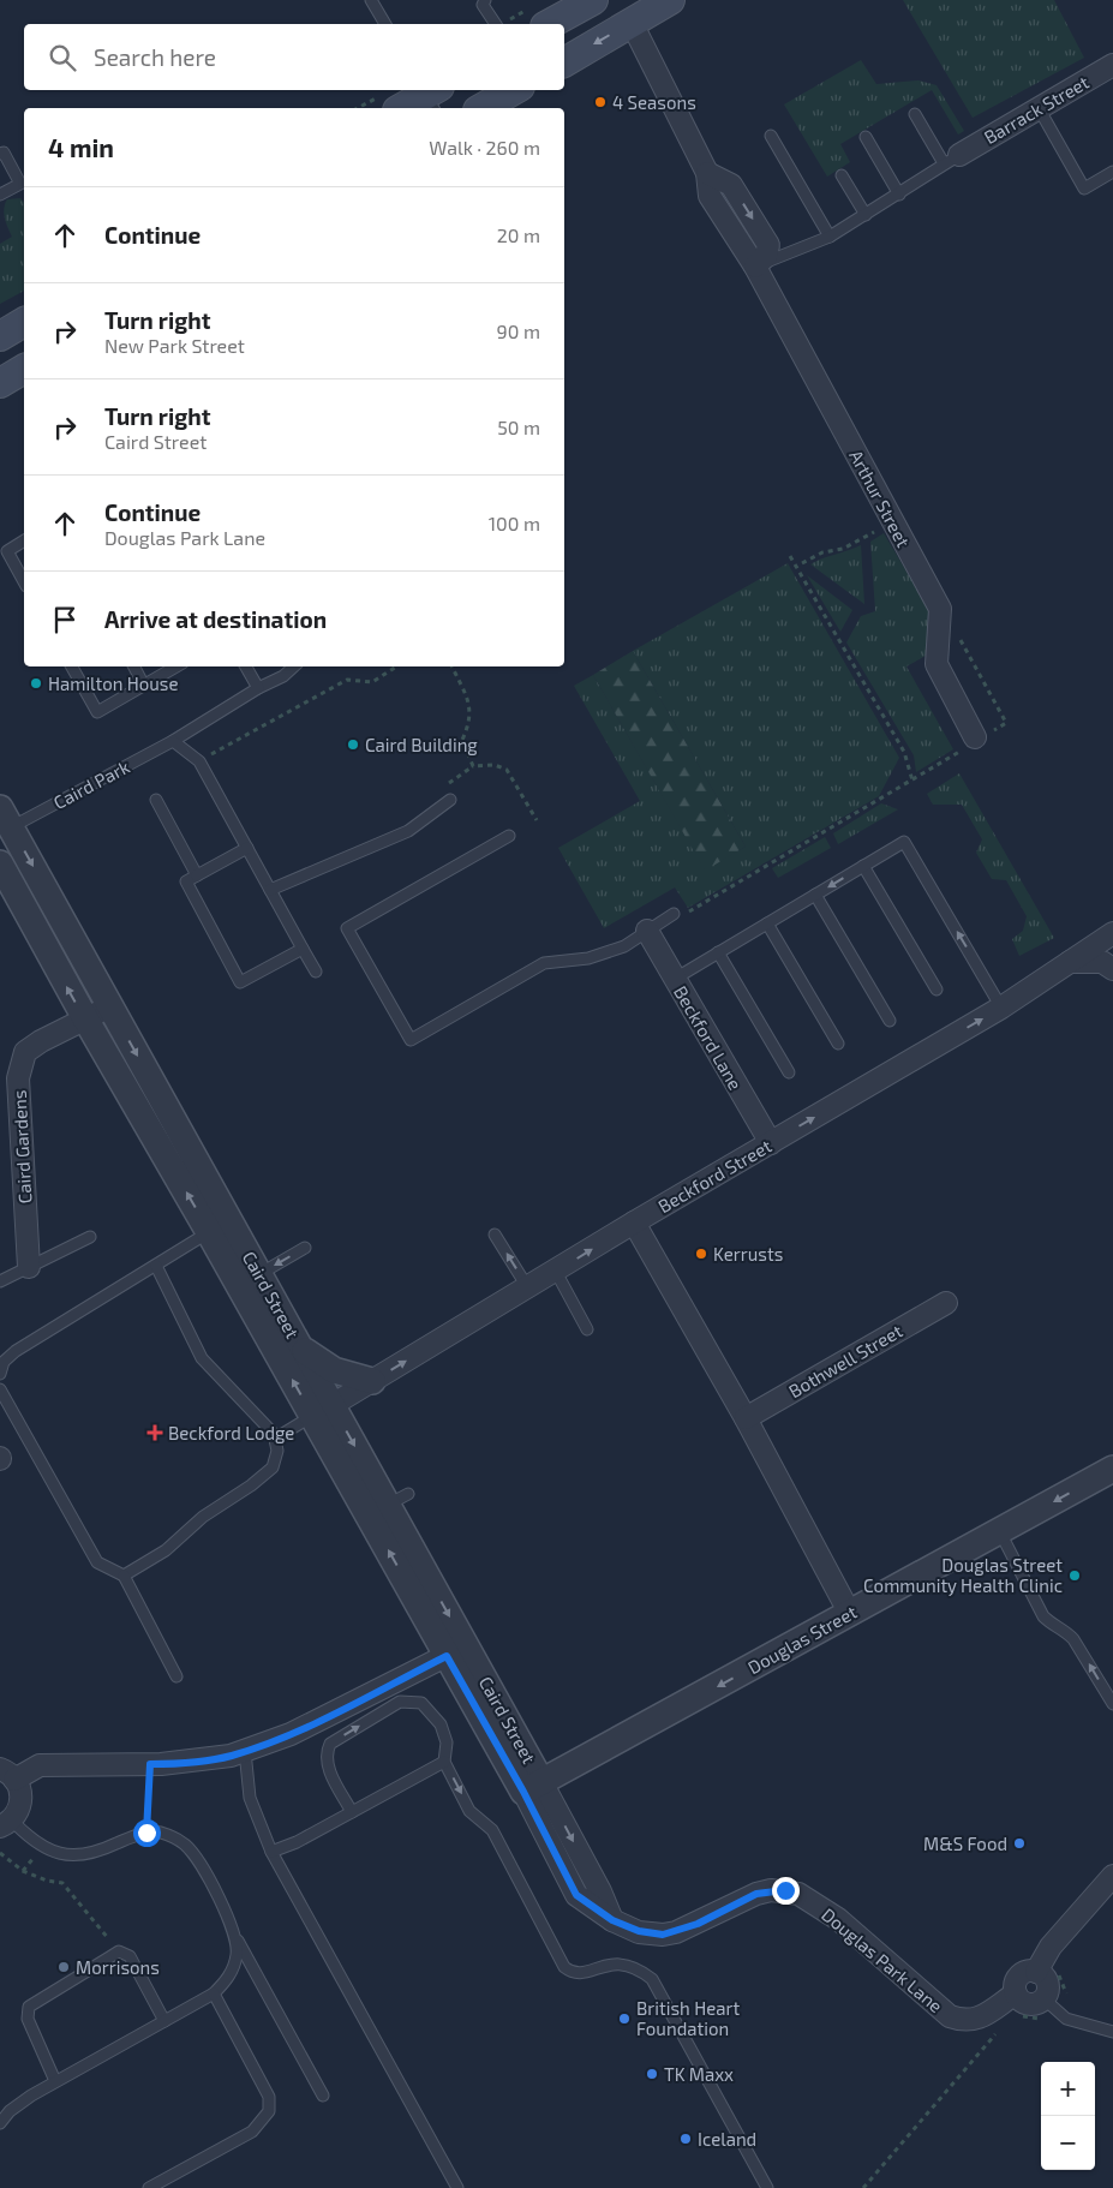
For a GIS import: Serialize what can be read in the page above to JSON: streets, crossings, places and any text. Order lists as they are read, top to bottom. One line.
{"streets":{"street":["Barrack Street","Arthur Street","Beckford Lane","Caird Gardens","Beckford Street","Caird Street","Bothwell Street","Douglas Street","Douglas Park Lane"],"lane":["Caird Park"]},"crossings":[["Caird Park","Caird Street"],["Beckford Lane","Beckford Street"],["Caird Gardens","Caird Street"],["Beckford Street","Caird Street"],["Caird Street","Douglas Street"],["Caird Street","Douglas Park Lane"],["Douglas Street","Douglas Park Lane"]],"one_way":["Beckford Street","Douglas Street"],"places":{"other":["4 Seasons","Hamilton House","Caird Building","Kerrusts","Douglas Street Community Health Clinic","M&S Food","Morrisons","British Heart Foundation","TK Maxx","Iceland"],"health":["Beckford Lodge"]},"page":{"search":"Search here","heading":["4 min","Walk · 260 m"],"list":[["Continue","20 m"],["Turn right","New Park Street","90 m"],["Turn right","Caird Street","50 m"],["Continue","Douglas Park Lane","100 m"],"Arrive at destination"],"map_buttons":["+","−"]}}
